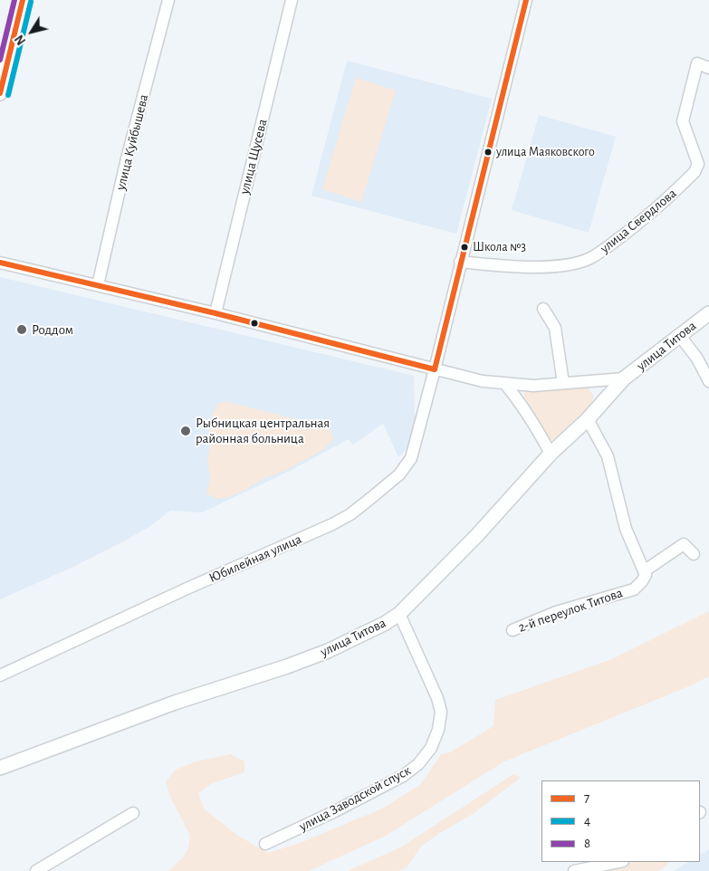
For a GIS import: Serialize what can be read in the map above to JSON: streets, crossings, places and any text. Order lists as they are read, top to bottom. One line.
{"streets":{"street":["улица Куйбышева","улица Щусева","улица Свердлова","улица Титова","Юбилейная улица","2-й переулок Титова","улица Заводской спуск"]},"crossings":[["улица Куйбышева","улица Титова"],["улица Щусева","улица Титова"],["улица Свердлова","Юбилейная улица"],["улица Титова","Юбилейная улица"],["улица Титова","улица Заводской спуск"]],"places":["улица Маяковского","Школа №3","Роддом","Рыбницкая центральная районная больница"],"lines":["transit line 7","transit line 8","transit line 4"],"legend":["7","4","8"],"north":"bottom left"}
